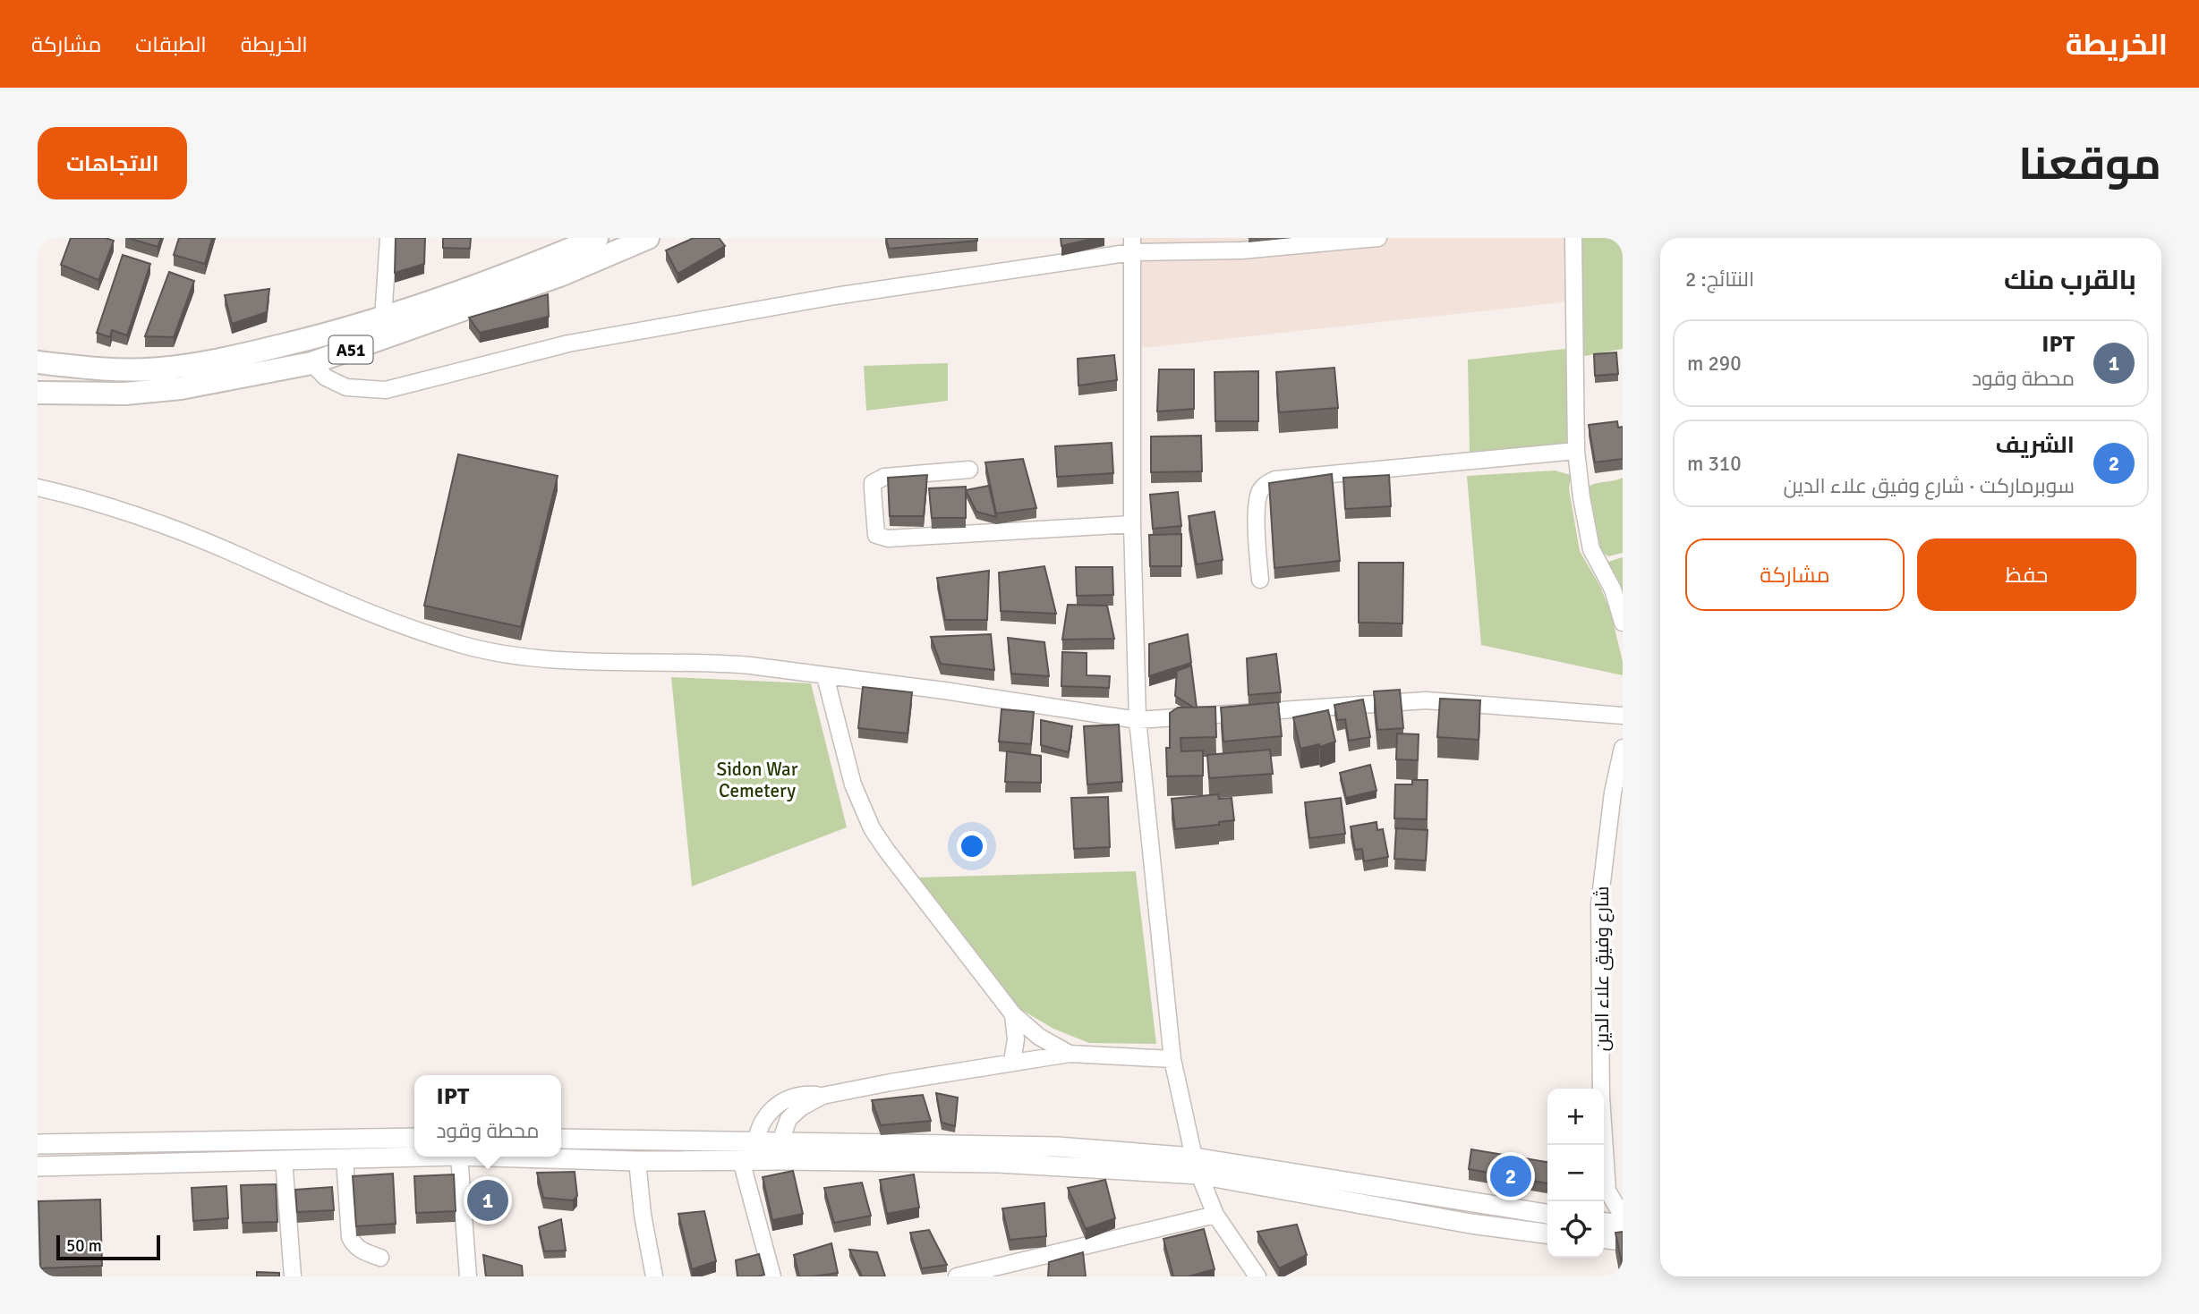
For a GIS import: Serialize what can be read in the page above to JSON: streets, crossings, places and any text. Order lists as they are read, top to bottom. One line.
{"streets":{"highway":["A51"],"street":["شارع وفيق علاء الدين"]},"parks":["Sidon War Cemetery"],"scale_bar":"50 m","page":{"header":"الخريطة","nav":["الخريطة","الطبقات","مشاركة"],"title":"موقعنا","buttons":["الاتجاهات",["حفظ","مشاركة"]],"heading":["بالقرب منك","النتائج: 2"],"list":[{"mark":"1","name":"IPT","note":"محطة وقود","value":"290 m"},{"mark":"2","name":"الشريف","note":"سوبرماركت · شارع وفيق علاء الدين","value":"310 m"}],"popup":["IPT","محطة وقود"],"map_buttons":["+","−"],"pins":["2","1"],"scale":"50 m"}}
